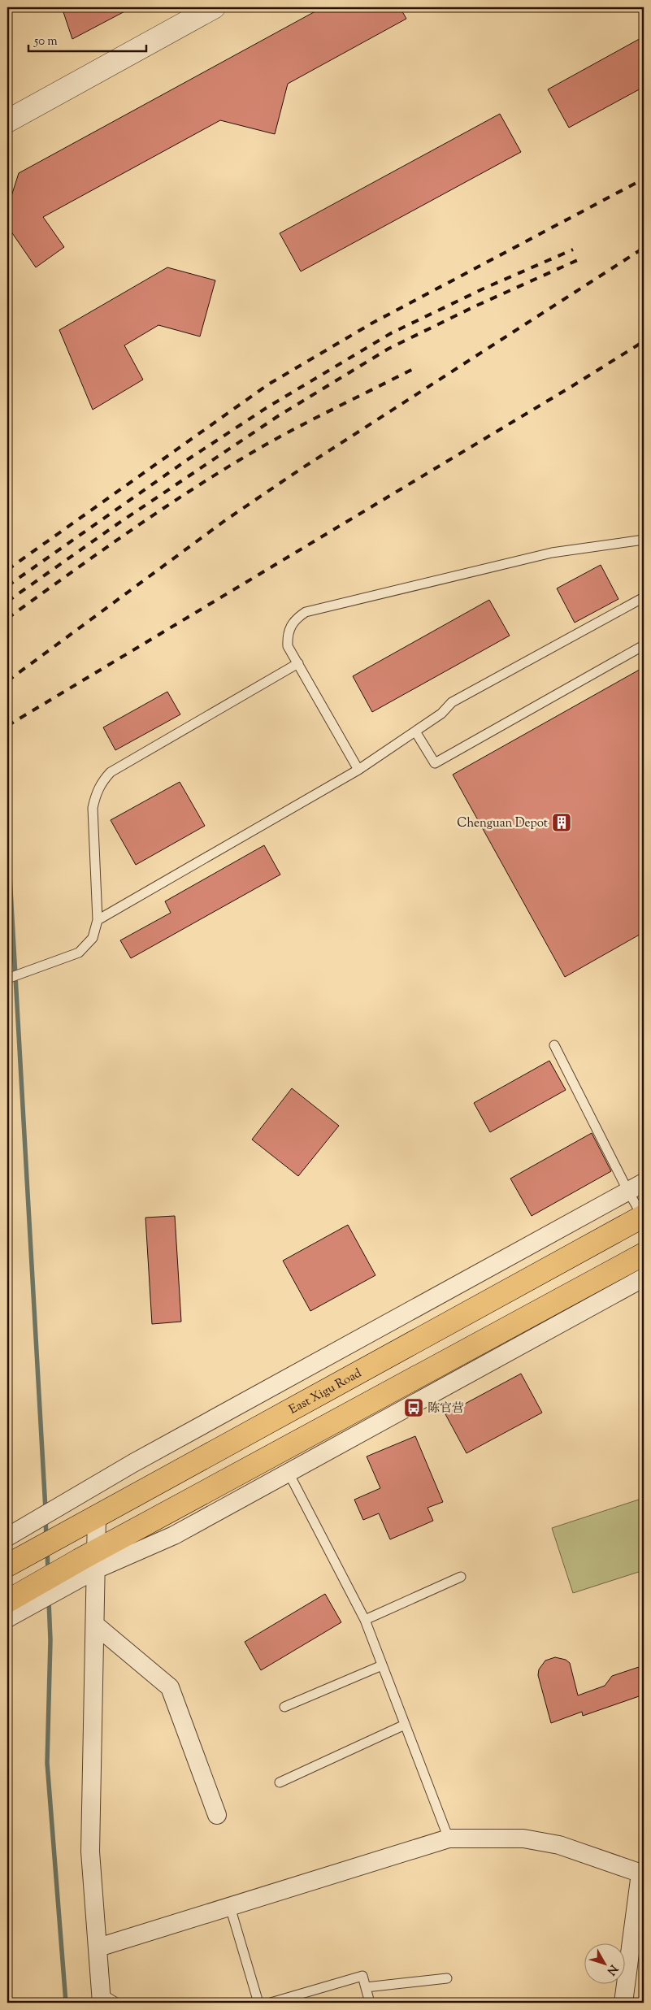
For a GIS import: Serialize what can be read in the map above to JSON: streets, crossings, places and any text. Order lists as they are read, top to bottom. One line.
{"streets":{"main road":["East Xigu Road"]},"places":{"building":["Chenguan Depot"],"bus stop":["陈官营"]},"scale_bar":"50 m","north":"bottom right"}
